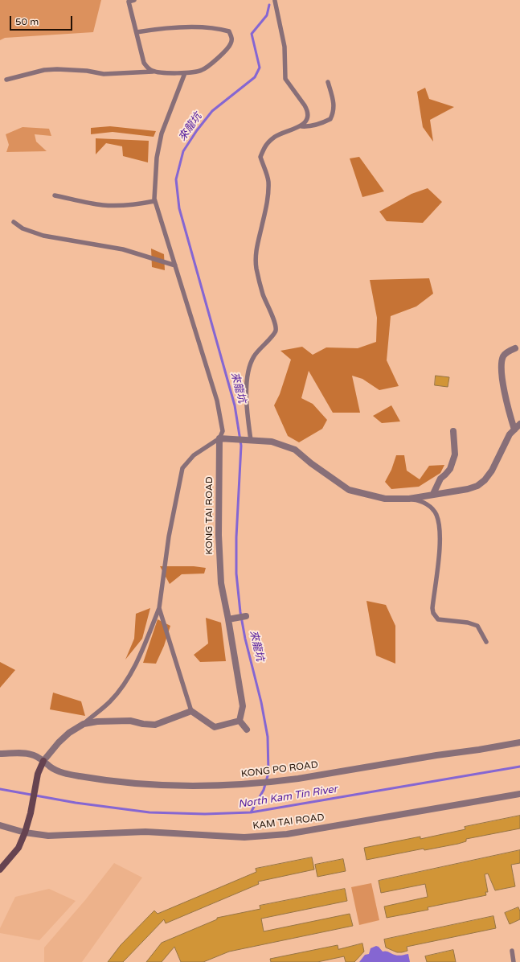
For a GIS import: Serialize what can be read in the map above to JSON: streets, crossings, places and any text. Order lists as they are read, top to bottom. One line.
{"streets":{"street":["KONG TAI ROAD","KONG PO ROAD","KAM TAI ROAD"]},"water":["來龍坑","North Kam Tin River"],"scale_bar":"50 m"}
